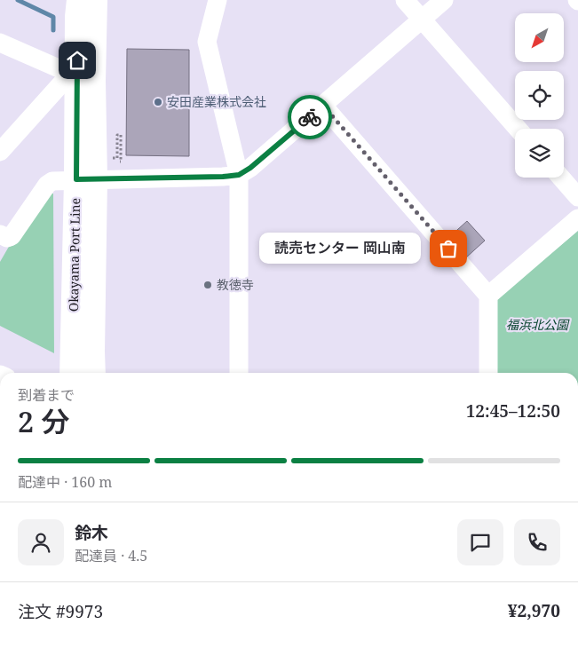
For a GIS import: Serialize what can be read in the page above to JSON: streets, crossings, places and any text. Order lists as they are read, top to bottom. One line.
{"streets":{"main road":["Okayama Port Line"]},"parks":["福浜北公園"],"places":["安田産業株式会社","読売センター 岡山南","教徳寺"],"north":"bottom left","page":{"bubble":"読売センター 岡山南","heading":["2 分","到着まで","12:45–12:50"],"panel":["鈴木","配達員 · 4.5","注文 #9973","¥2,970"],"bar":"配達中 · 160 m"}}
